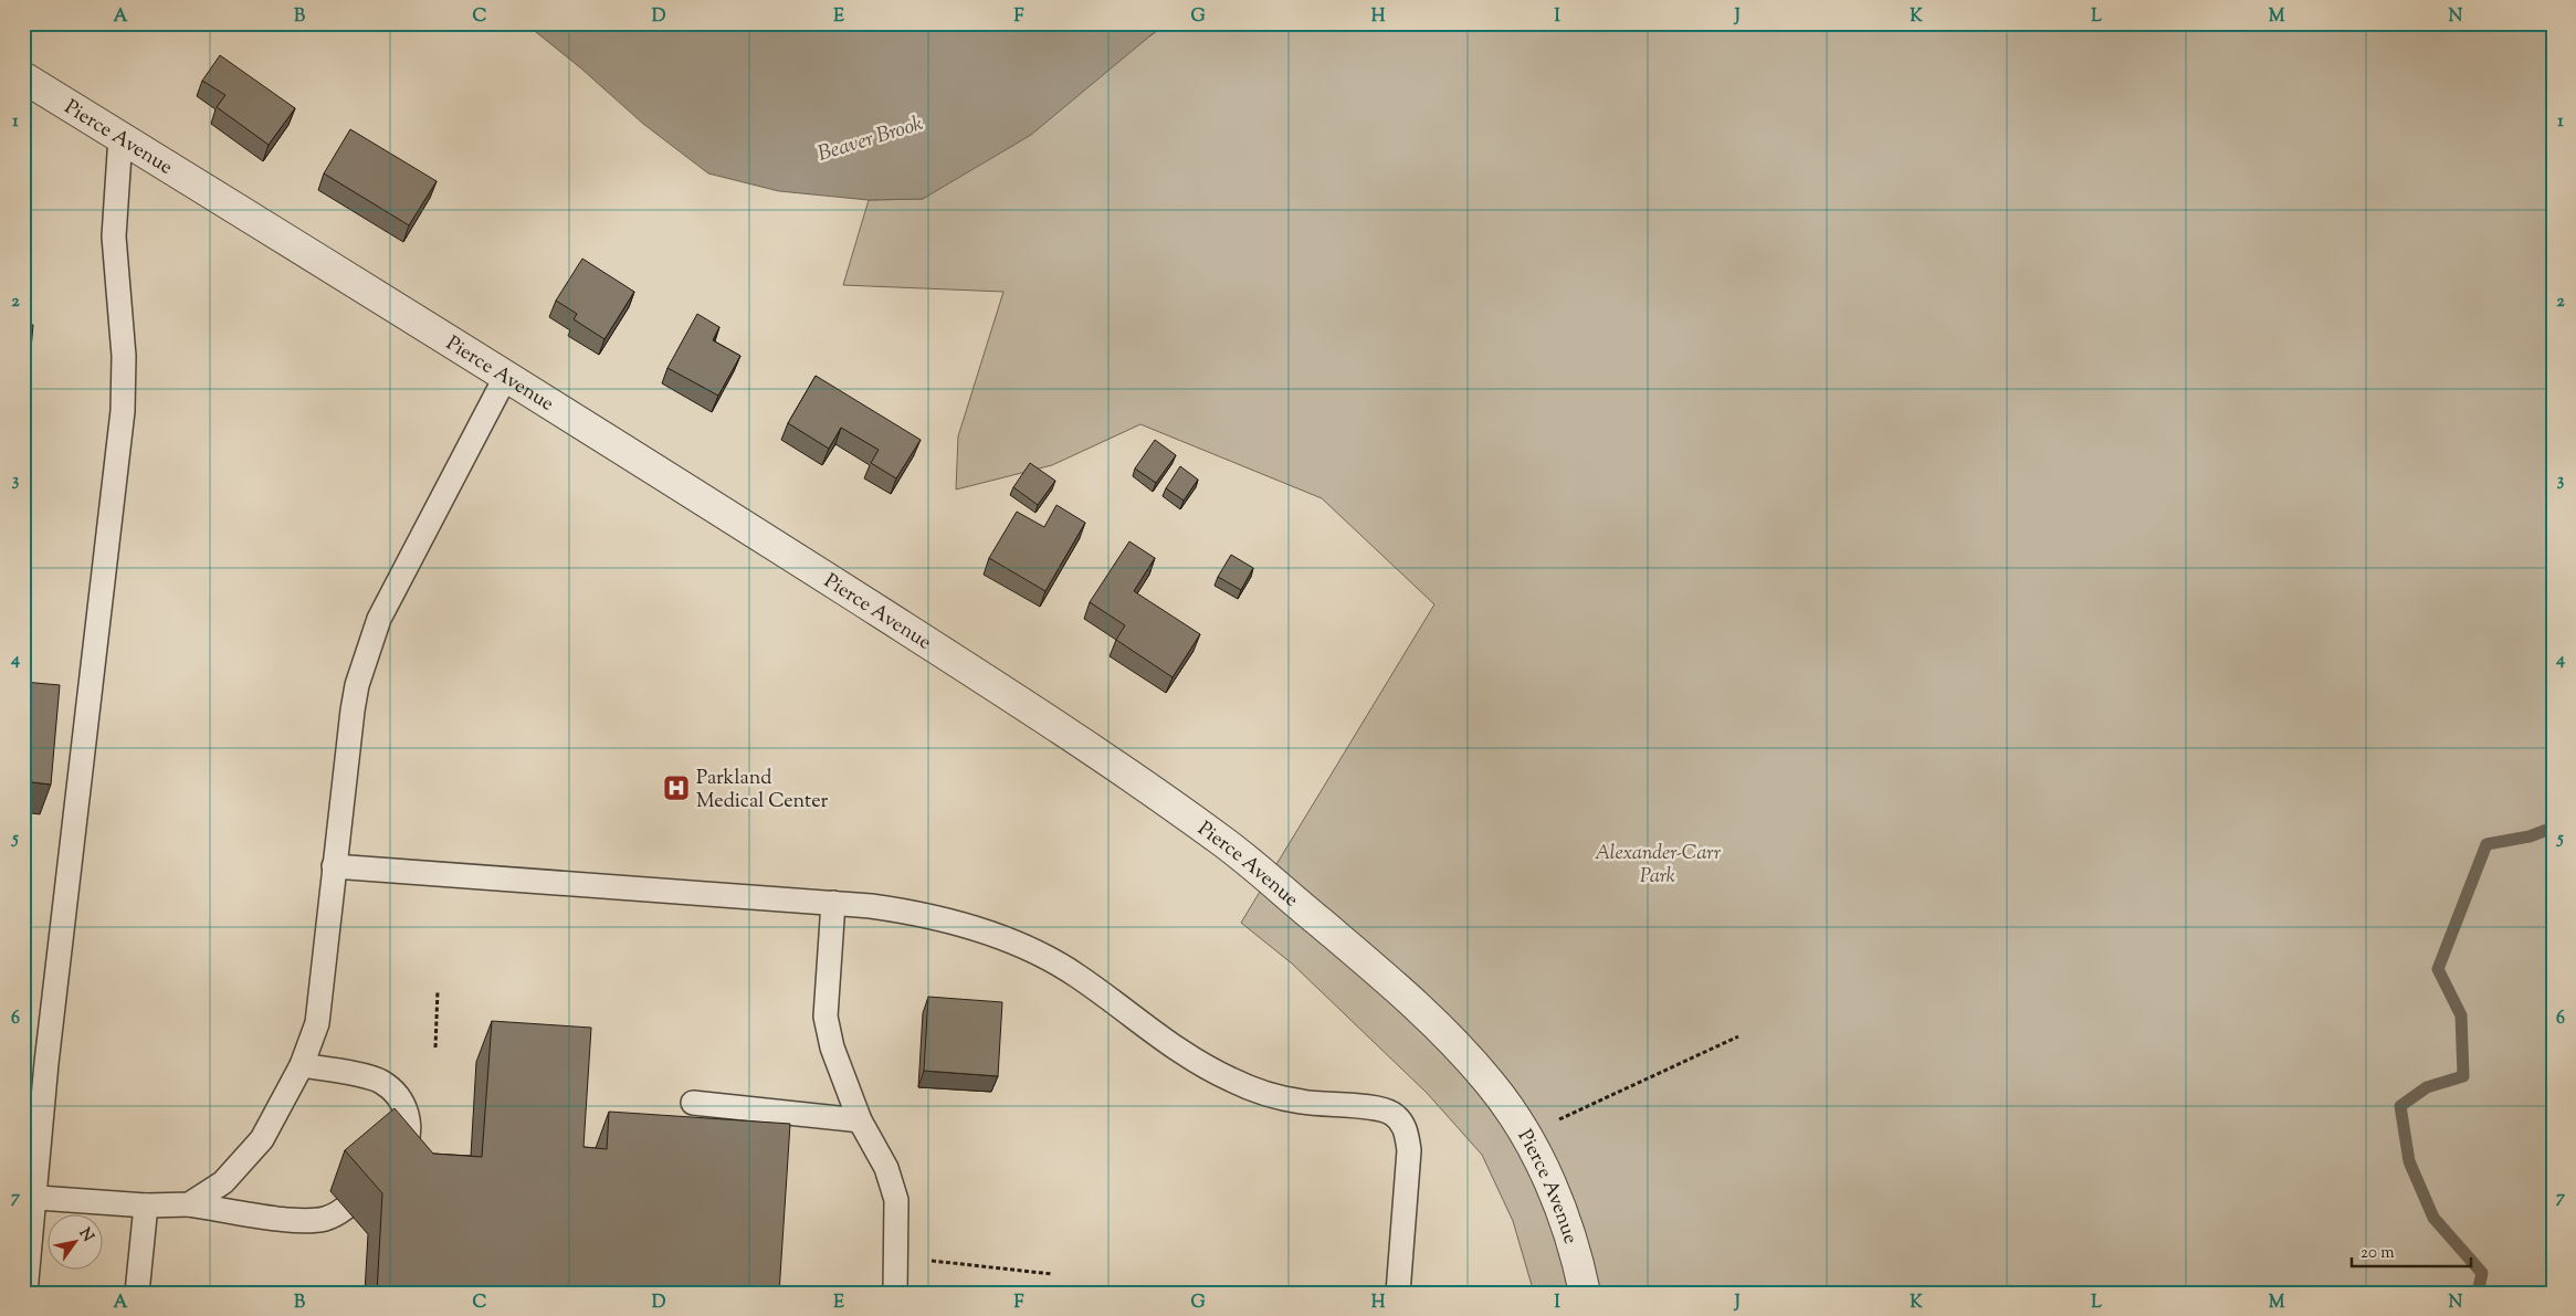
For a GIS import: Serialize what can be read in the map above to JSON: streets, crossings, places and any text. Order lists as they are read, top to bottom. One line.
{"streets":{"street":["Pierce Avenue"]},"water":["Beaver Brook"],"parks":["Alexander-Carr Park"],"places":{"hospital":["Parkland Medical Center"]},"scale_bar":"20 m","north":"top right","grid":{"columns":["A","B","C","D","E","F","G","H","I","J","K","L","M","N"],"rows":["1","2","3","4","5","6","7"]}}
